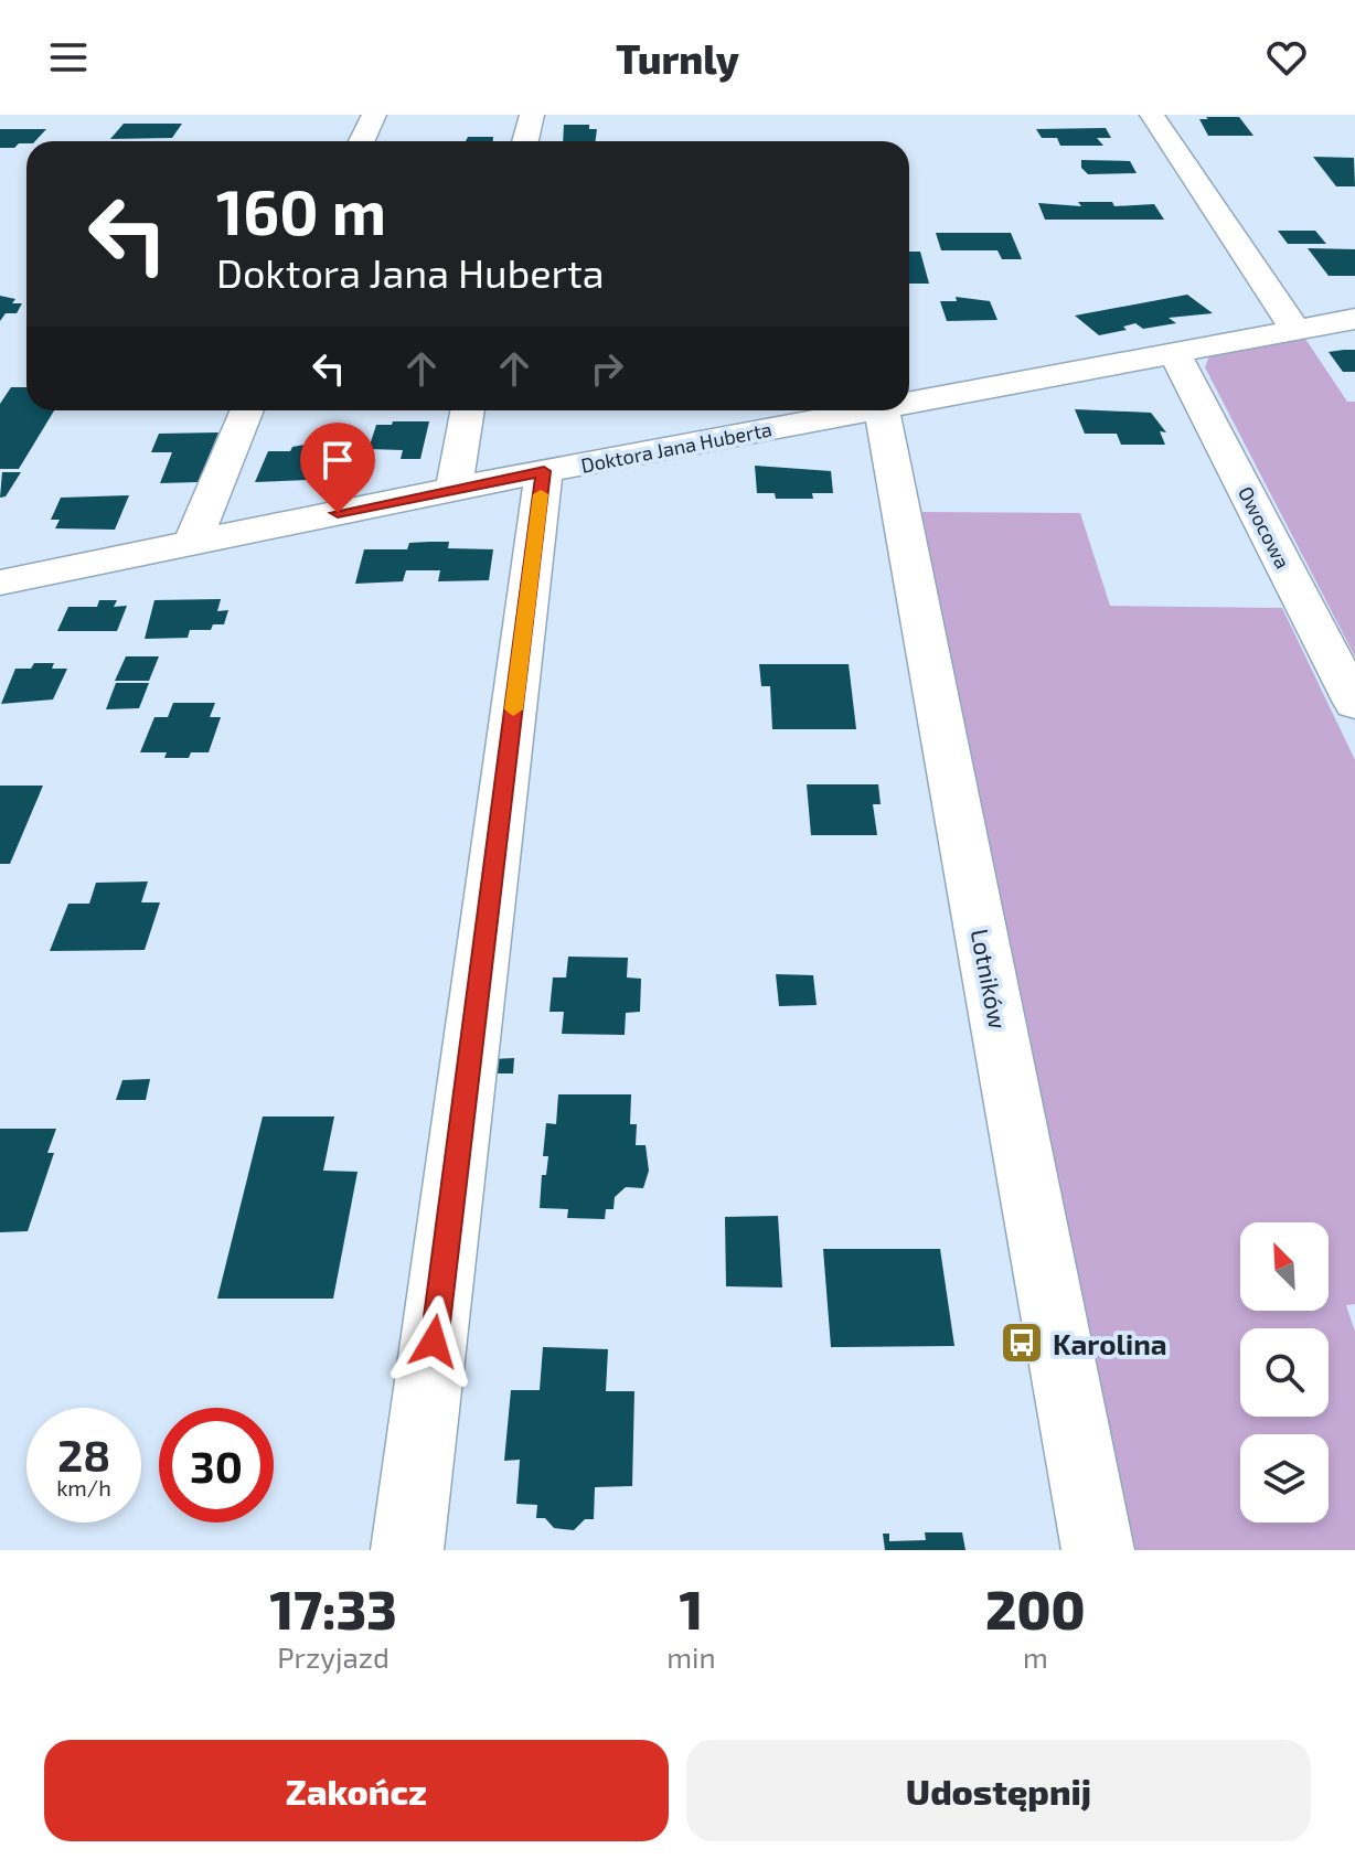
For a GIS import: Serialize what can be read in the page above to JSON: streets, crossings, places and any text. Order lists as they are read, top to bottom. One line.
{"streets":{"street":["Doktora Jana Huberta","Owocowa","Lotników"]},"crossings":[["Doktora Jana Huberta","Owocowa"]],"places":{"bus stop":["Karolina"]},"north":"top left","page":{"header":"Turnly","turn":["160 m","Doktora Jana Huberta"],"speed":"28 km/h","limit":"30","eta":["17:33","Przyjazd","1","min","200","m"],"buttons":["Zakończ","Udostępnij"]}}
